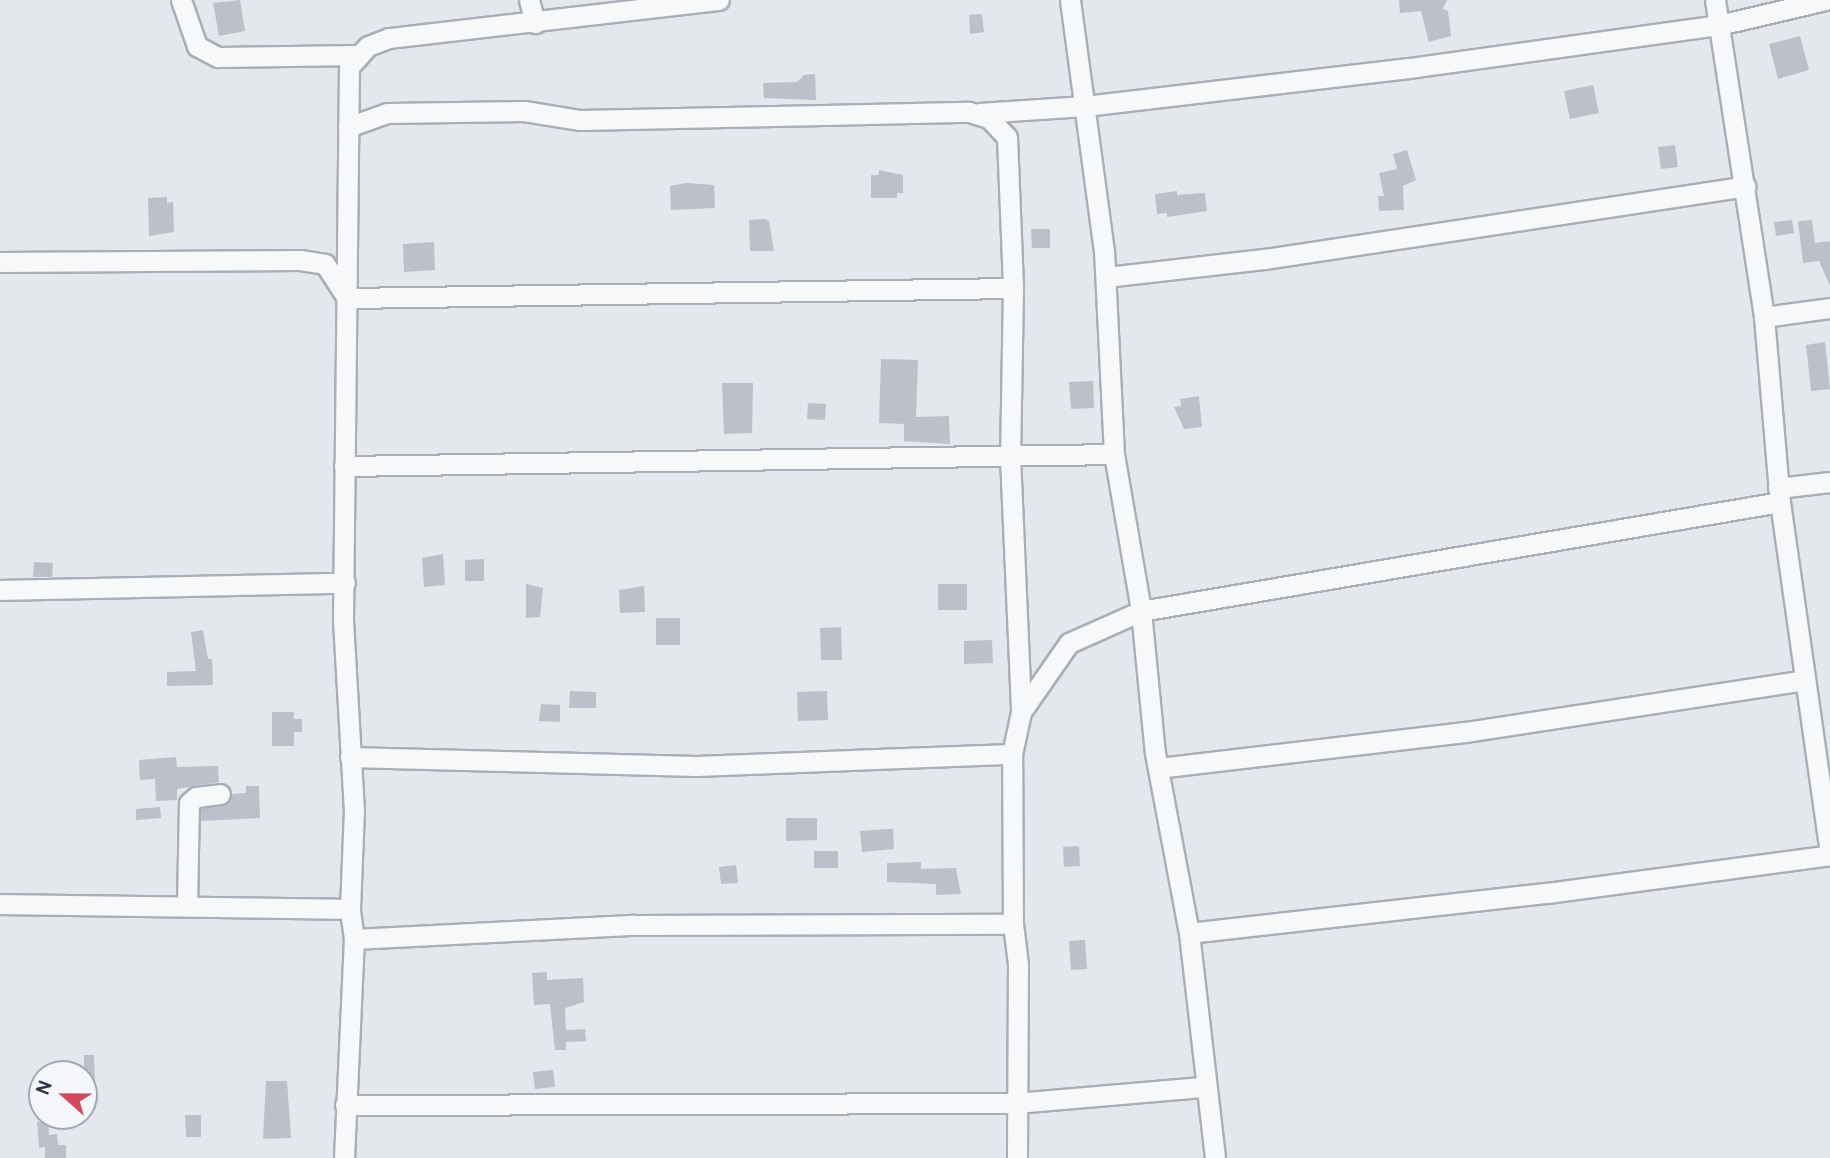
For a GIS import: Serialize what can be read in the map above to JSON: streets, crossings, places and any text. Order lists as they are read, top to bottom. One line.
{"north":"left"}
